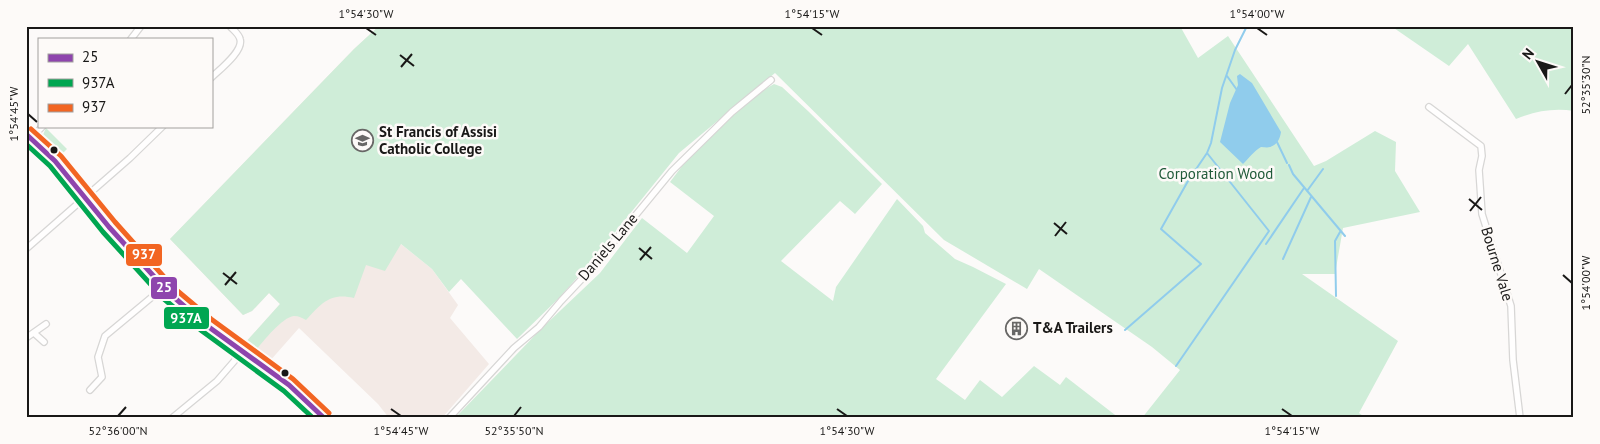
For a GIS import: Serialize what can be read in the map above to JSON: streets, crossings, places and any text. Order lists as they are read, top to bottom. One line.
{"streets":{"street":["Daniels Lane","Bourne Vale"]},"parks":["Corporation Wood"],"places":{"school or university":["St Francis of Assisi Catholic College"],"building":["T&A Trailers"]},"lines":["transit line 937","transit line 25","transit line 937A"],"legend":["25","937A","937"],"north":"top left","coordinates":["1°54'30\"W","1°54'15\"W","1°54'00\"W","52°35'30\"N","1°54'45\"W","52°36'00\"N","52°35'50\"N"]}
